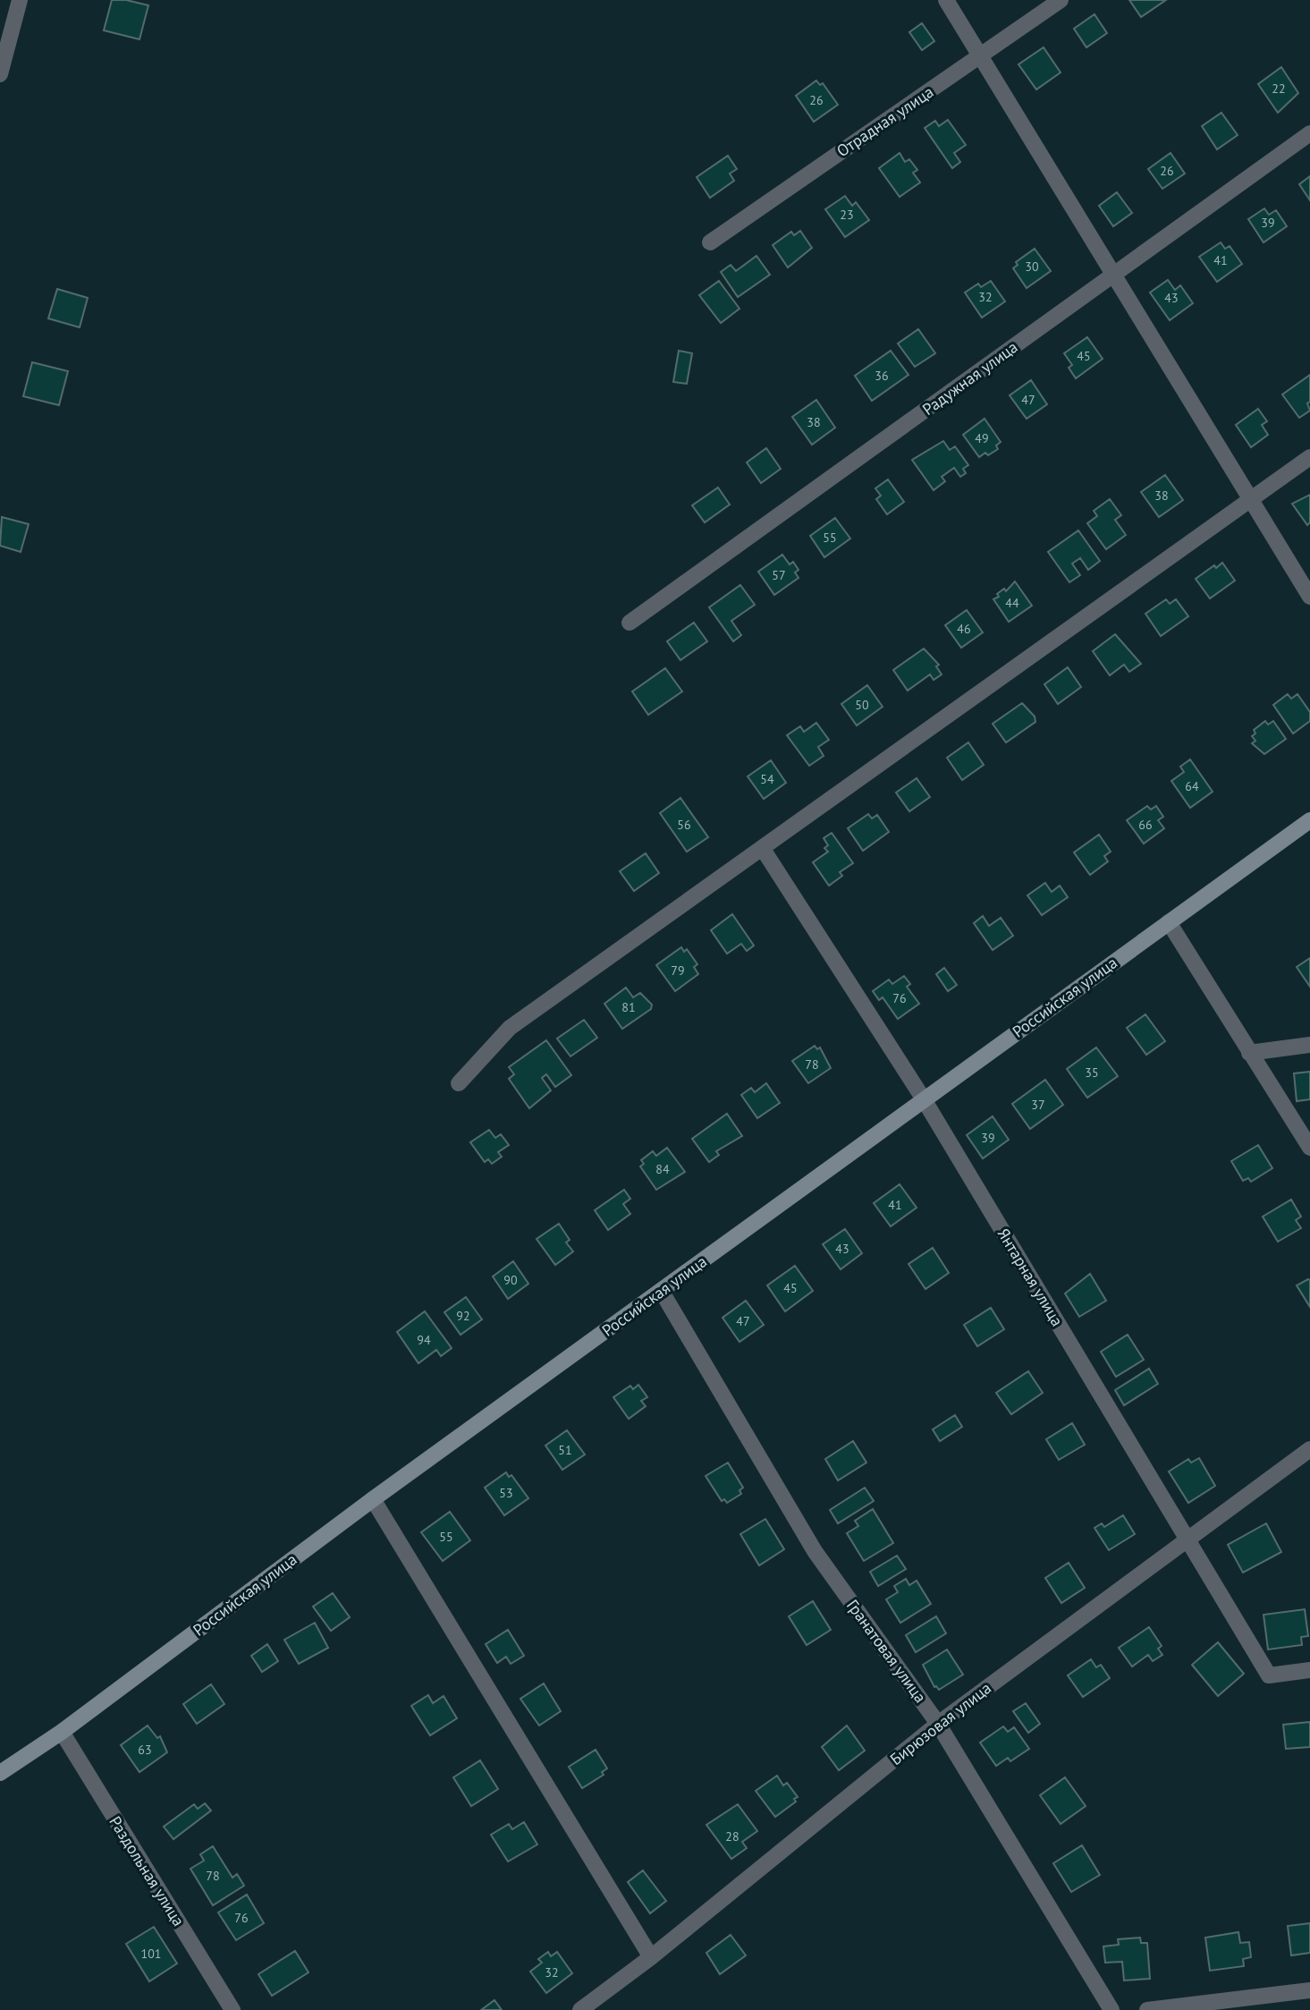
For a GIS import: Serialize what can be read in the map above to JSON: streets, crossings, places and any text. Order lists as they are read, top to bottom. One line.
{"streets":{"main road":["Российская улица"],"street":["Отрадная улица","Радужная улица","Янтарная улица","Гранатовая улица","Бирюзовая улица","Раздольная улица"]},"crossings":[["Российская улица","Янтарная улица"],["Российская улица","Гранатовая улица"],["Российская улица","Раздольная улица"],["Янтарная улица","Бирюзовая улица"],["Гранатовая улица","Бирюзовая улица"]],"house_numbers":["22","26","26","23","39","41","30","32","43","45","36","47","38","49","38","55","57","44","46","50","54","64","56","66","79","76","81","78","35","37","39","84","41","43","90","45","92","47","94","51","53","55","63","28","78","76","101","32"]}
